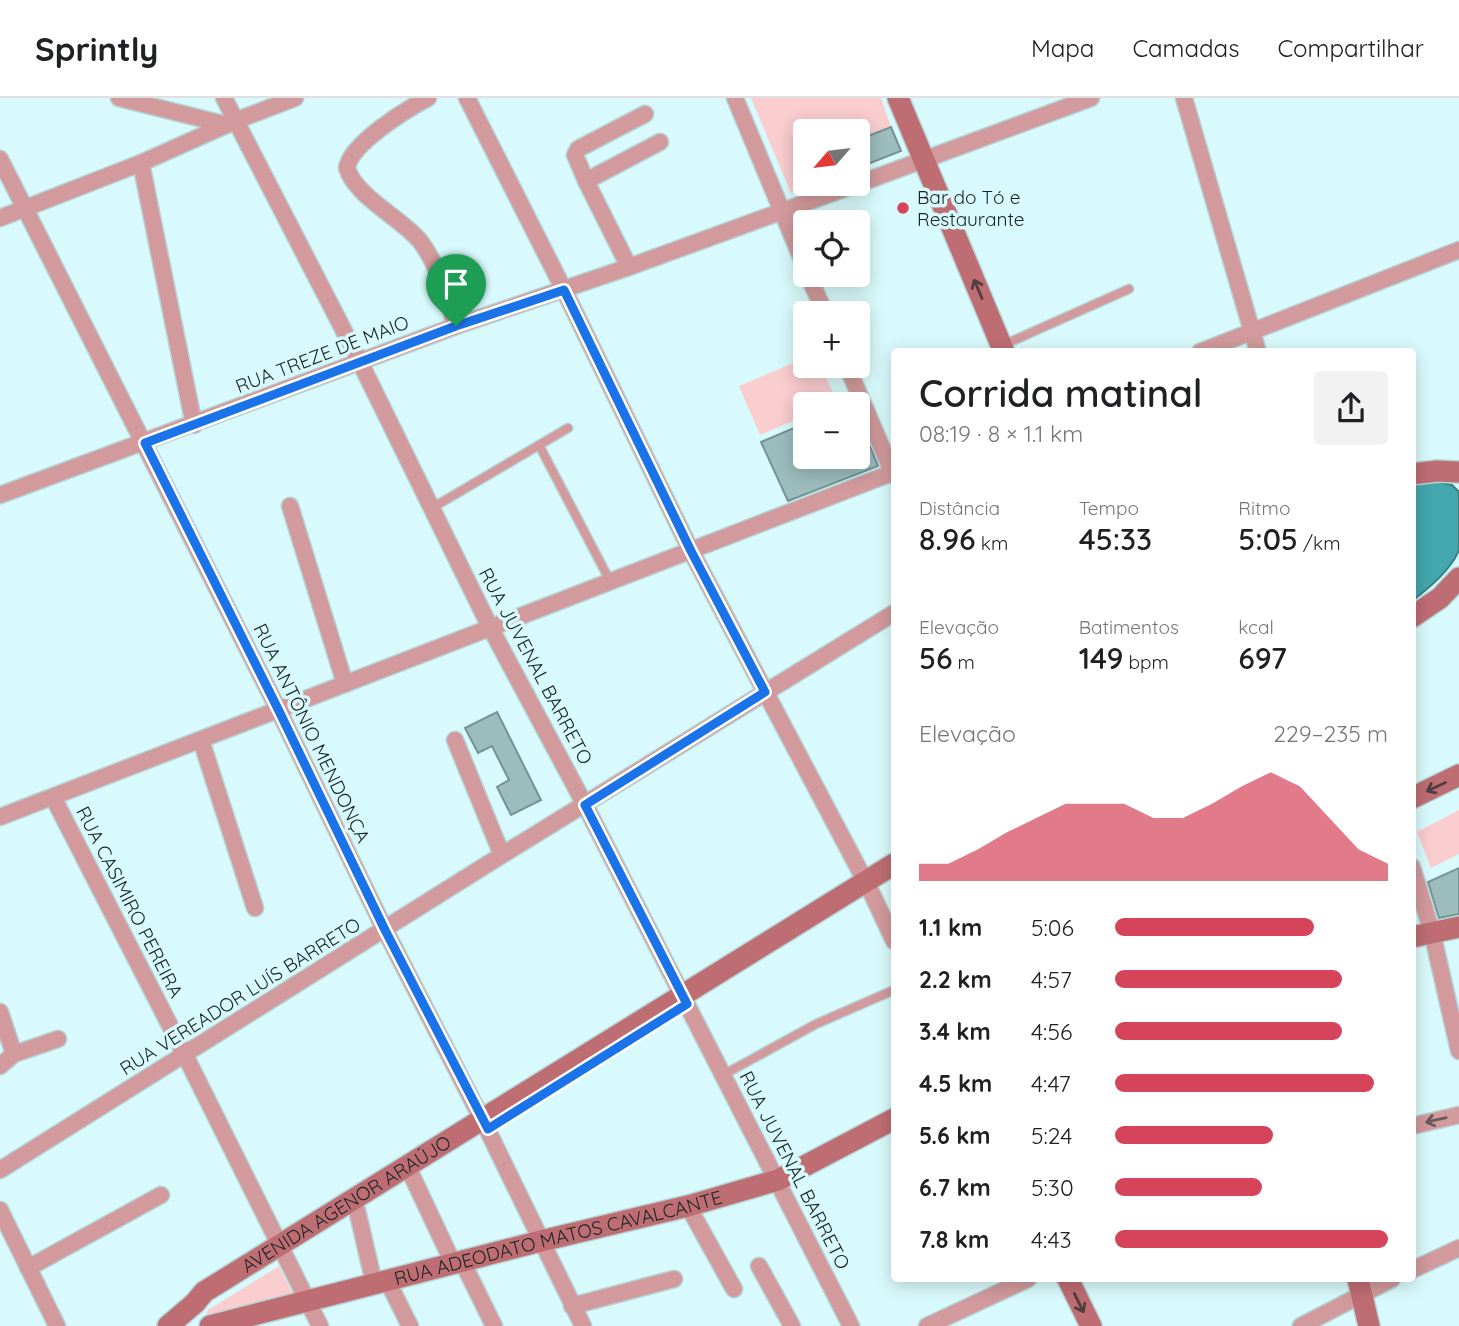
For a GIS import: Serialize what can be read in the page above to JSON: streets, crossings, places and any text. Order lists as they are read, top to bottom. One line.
{"streets":{"street":["RUA TREZE DE MAIO","RUA JUVENAL BARRETO","RUA ANTÔNIO MENDONÇA","RUA CASIMIRO PEREIRA","RUA VEREADOR LUÍS BARRETO","AVENIDA AGENOR ARAÚJO","RUA ADEODATO MATOS CAVALCANTE"]},"crossings":[["RUA TREZE DE MAIO","RUA JUVENAL BARRETO"],["RUA TREZE DE MAIO","RUA ANTÔNIO MENDONÇA"],["RUA JUVENAL BARRETO","RUA VEREADOR LUÍS BARRETO"],["RUA JUVENAL BARRETO","AVENIDA AGENOR ARAÚJO"],["RUA JUVENAL BARRETO","RUA ADEODATO MATOS CAVALCANTE"],["RUA ANTÔNIO MENDONÇA","RUA VEREADOR LUÍS BARRETO"],["RUA ANTÔNIO MENDONÇA","AVENIDA AGENOR ARAÚJO"],["RUA ANTÔNIO MENDONÇA","RUA ADEODATO MATOS CAVALCANTE"],["RUA CASIMIRO PEREIRA","RUA VEREADOR LUÍS BARRETO"],["RUA CASIMIRO PEREIRA","AVENIDA AGENOR ARAÚJO"],["RUA CASIMIRO PEREIRA","RUA ADEODATO MATOS CAVALCANTE"]],"places":["Bar do Tó e Restaurante"],"north":"bottom left","page":{"header":"Sprintly","nav":["Mapa","Camadas","Compartilhar"],"map_buttons":["+","−"],"heading":["Corrida matinal","08:19 · 8 × 1.1 km"],"stats":[["Distância","8.96 km"],["Tempo","45:33"],["Ritmo","5:05 /km"],["Elevação","56 m"],["Batimentos","149 bpm"],["kcal","697"]],"chart":["Elevação","229–235 m"],"list":[{"name":"1.1 km","note":"5:06"},{"name":"2.2 km","note":"4:57"},{"name":"3.4 km","note":"4:56"},{"name":"4.5 km","note":"4:47"},{"name":"5.6 km","note":"5:24"},{"name":"6.7 km","note":"5:30"},{"name":"7.8 km","note":"4:43"}]}}
